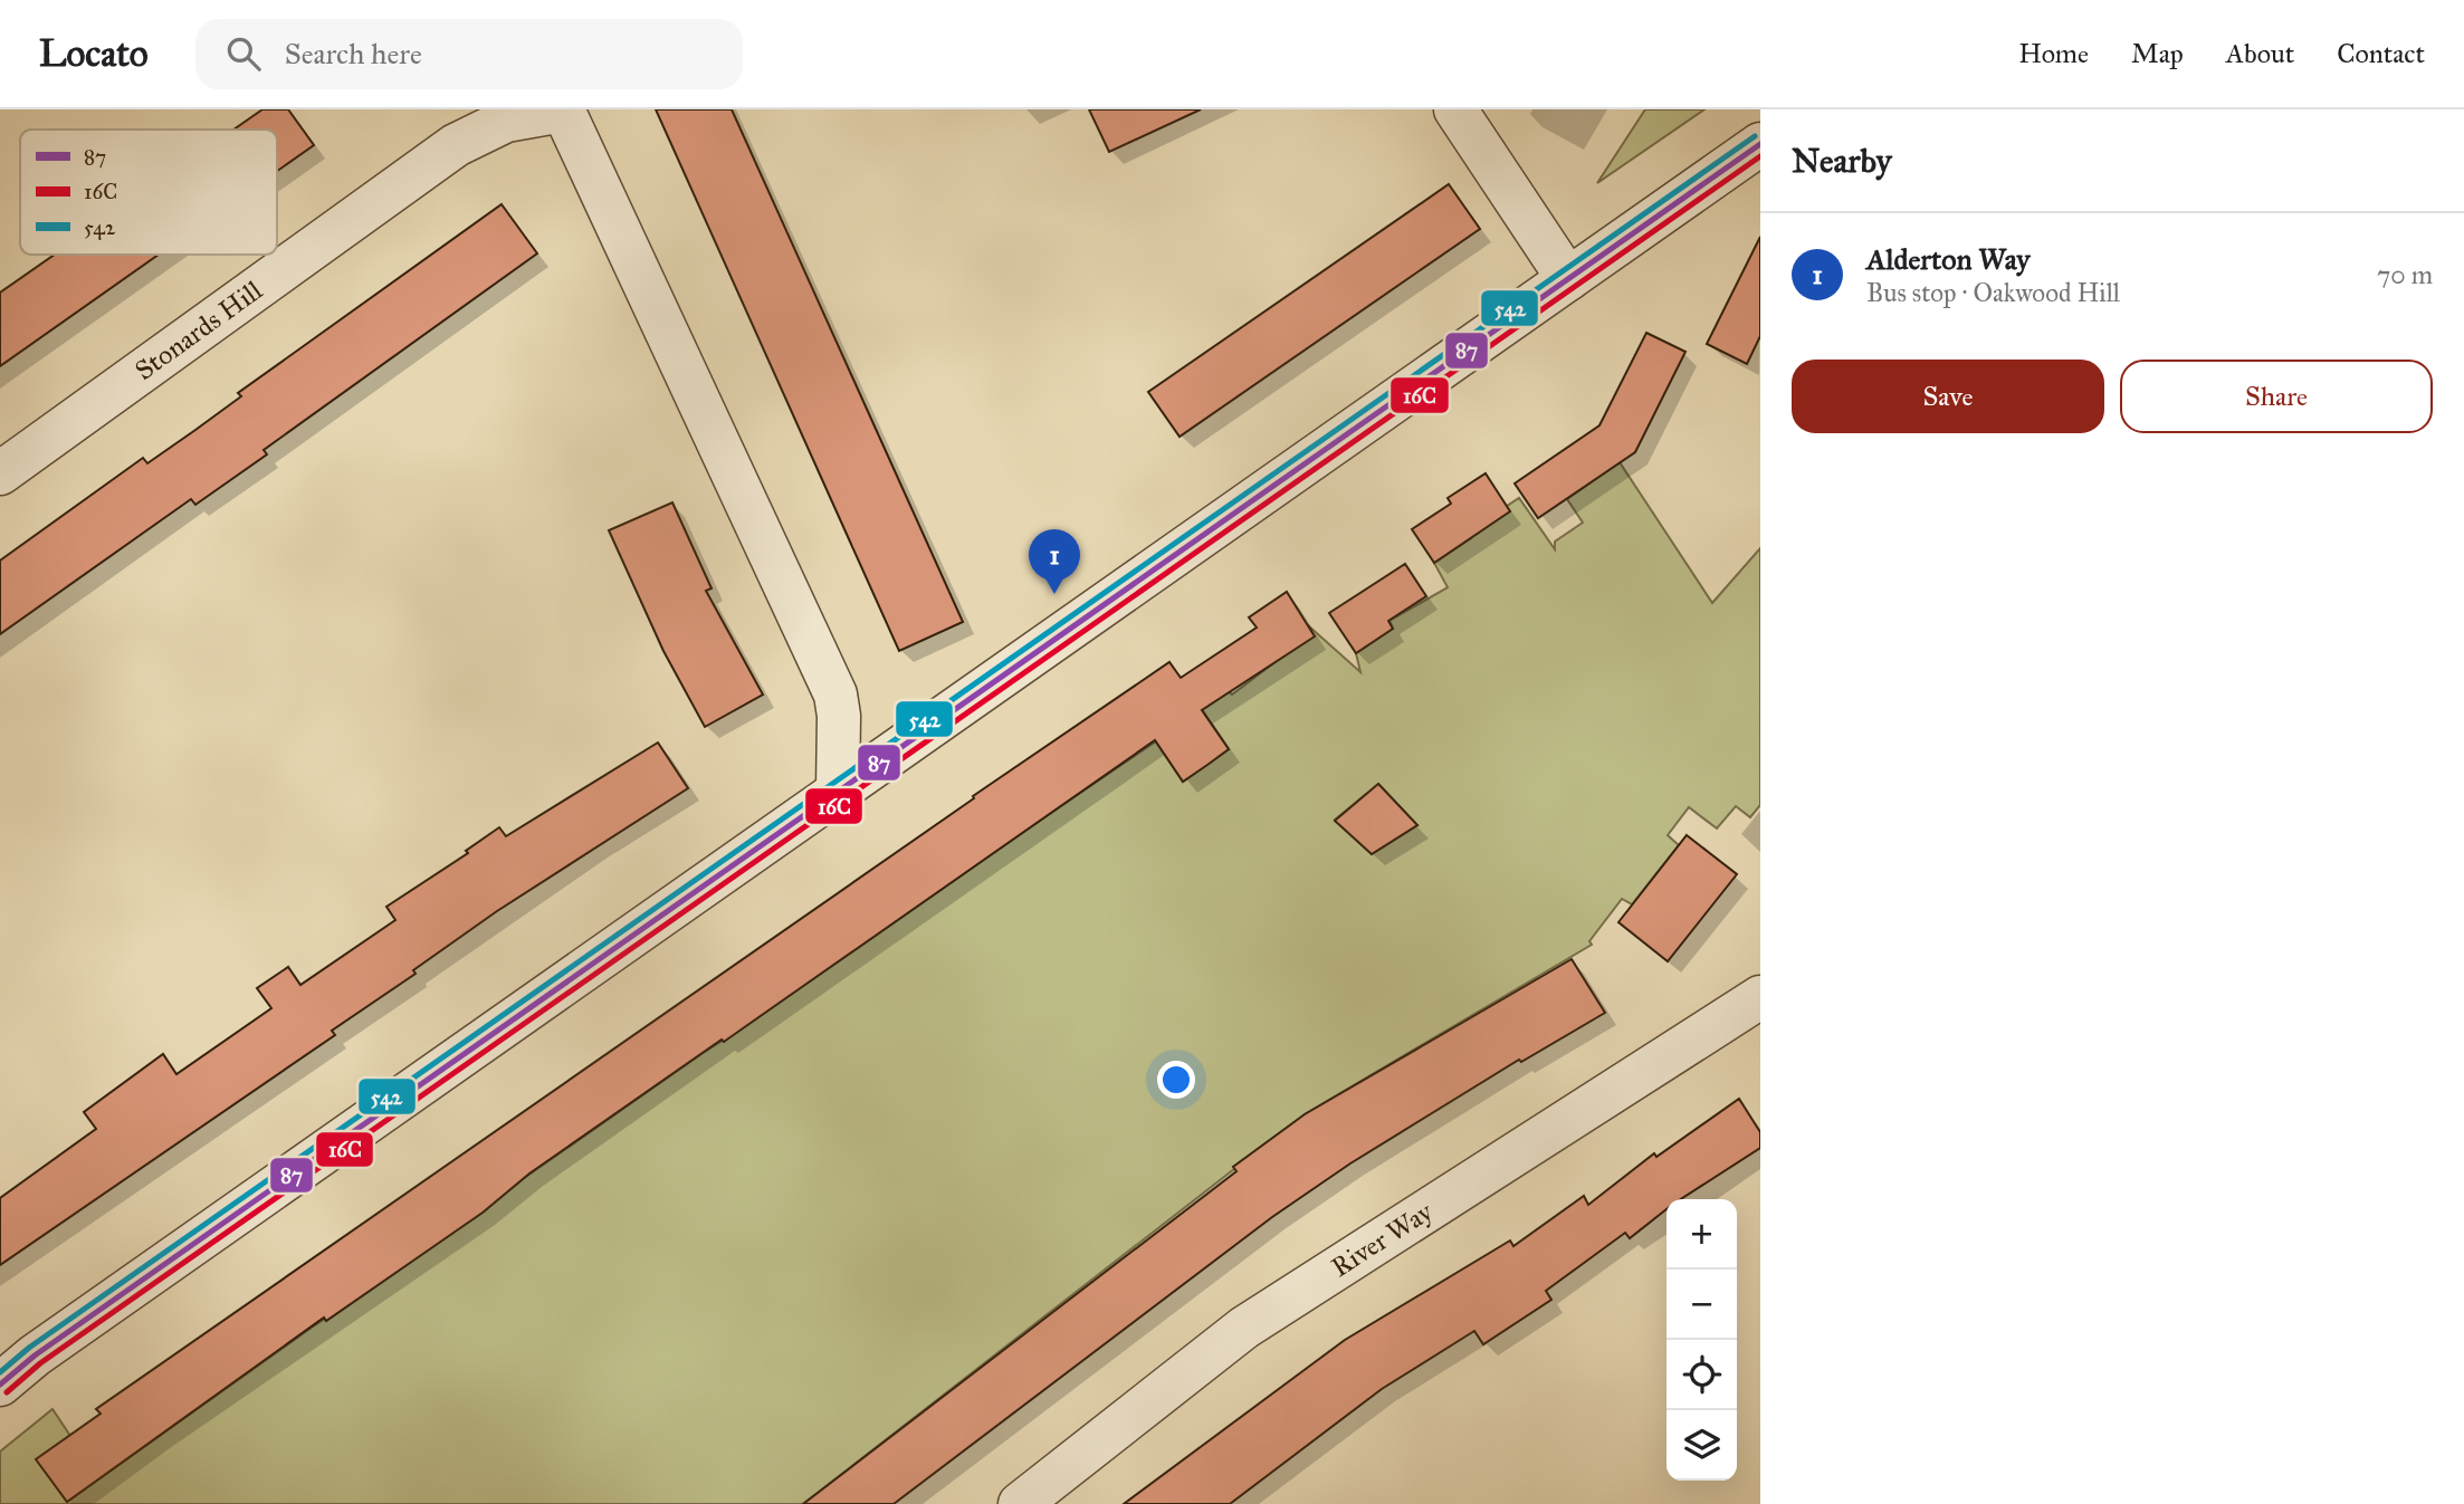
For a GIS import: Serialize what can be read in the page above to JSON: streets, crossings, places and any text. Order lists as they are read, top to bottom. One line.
{"streets":{"street":["Stonards Hill","River Way"]},"lines":["transit line 542","transit line 87","transit line 16C"],"legend":["87","16C","542"],"page":{"header":"Locato","search":"Search here","nav":["Home","Map","About","Contact"],"heading":"Nearby","list":[{"mark":"1","name":"Alderton Way","note":"Bus stop · Oakwood Hill","value":"70 m"}],"buttons":["Save","Share"],"pins":"1","map_buttons":["+","−"]}}
